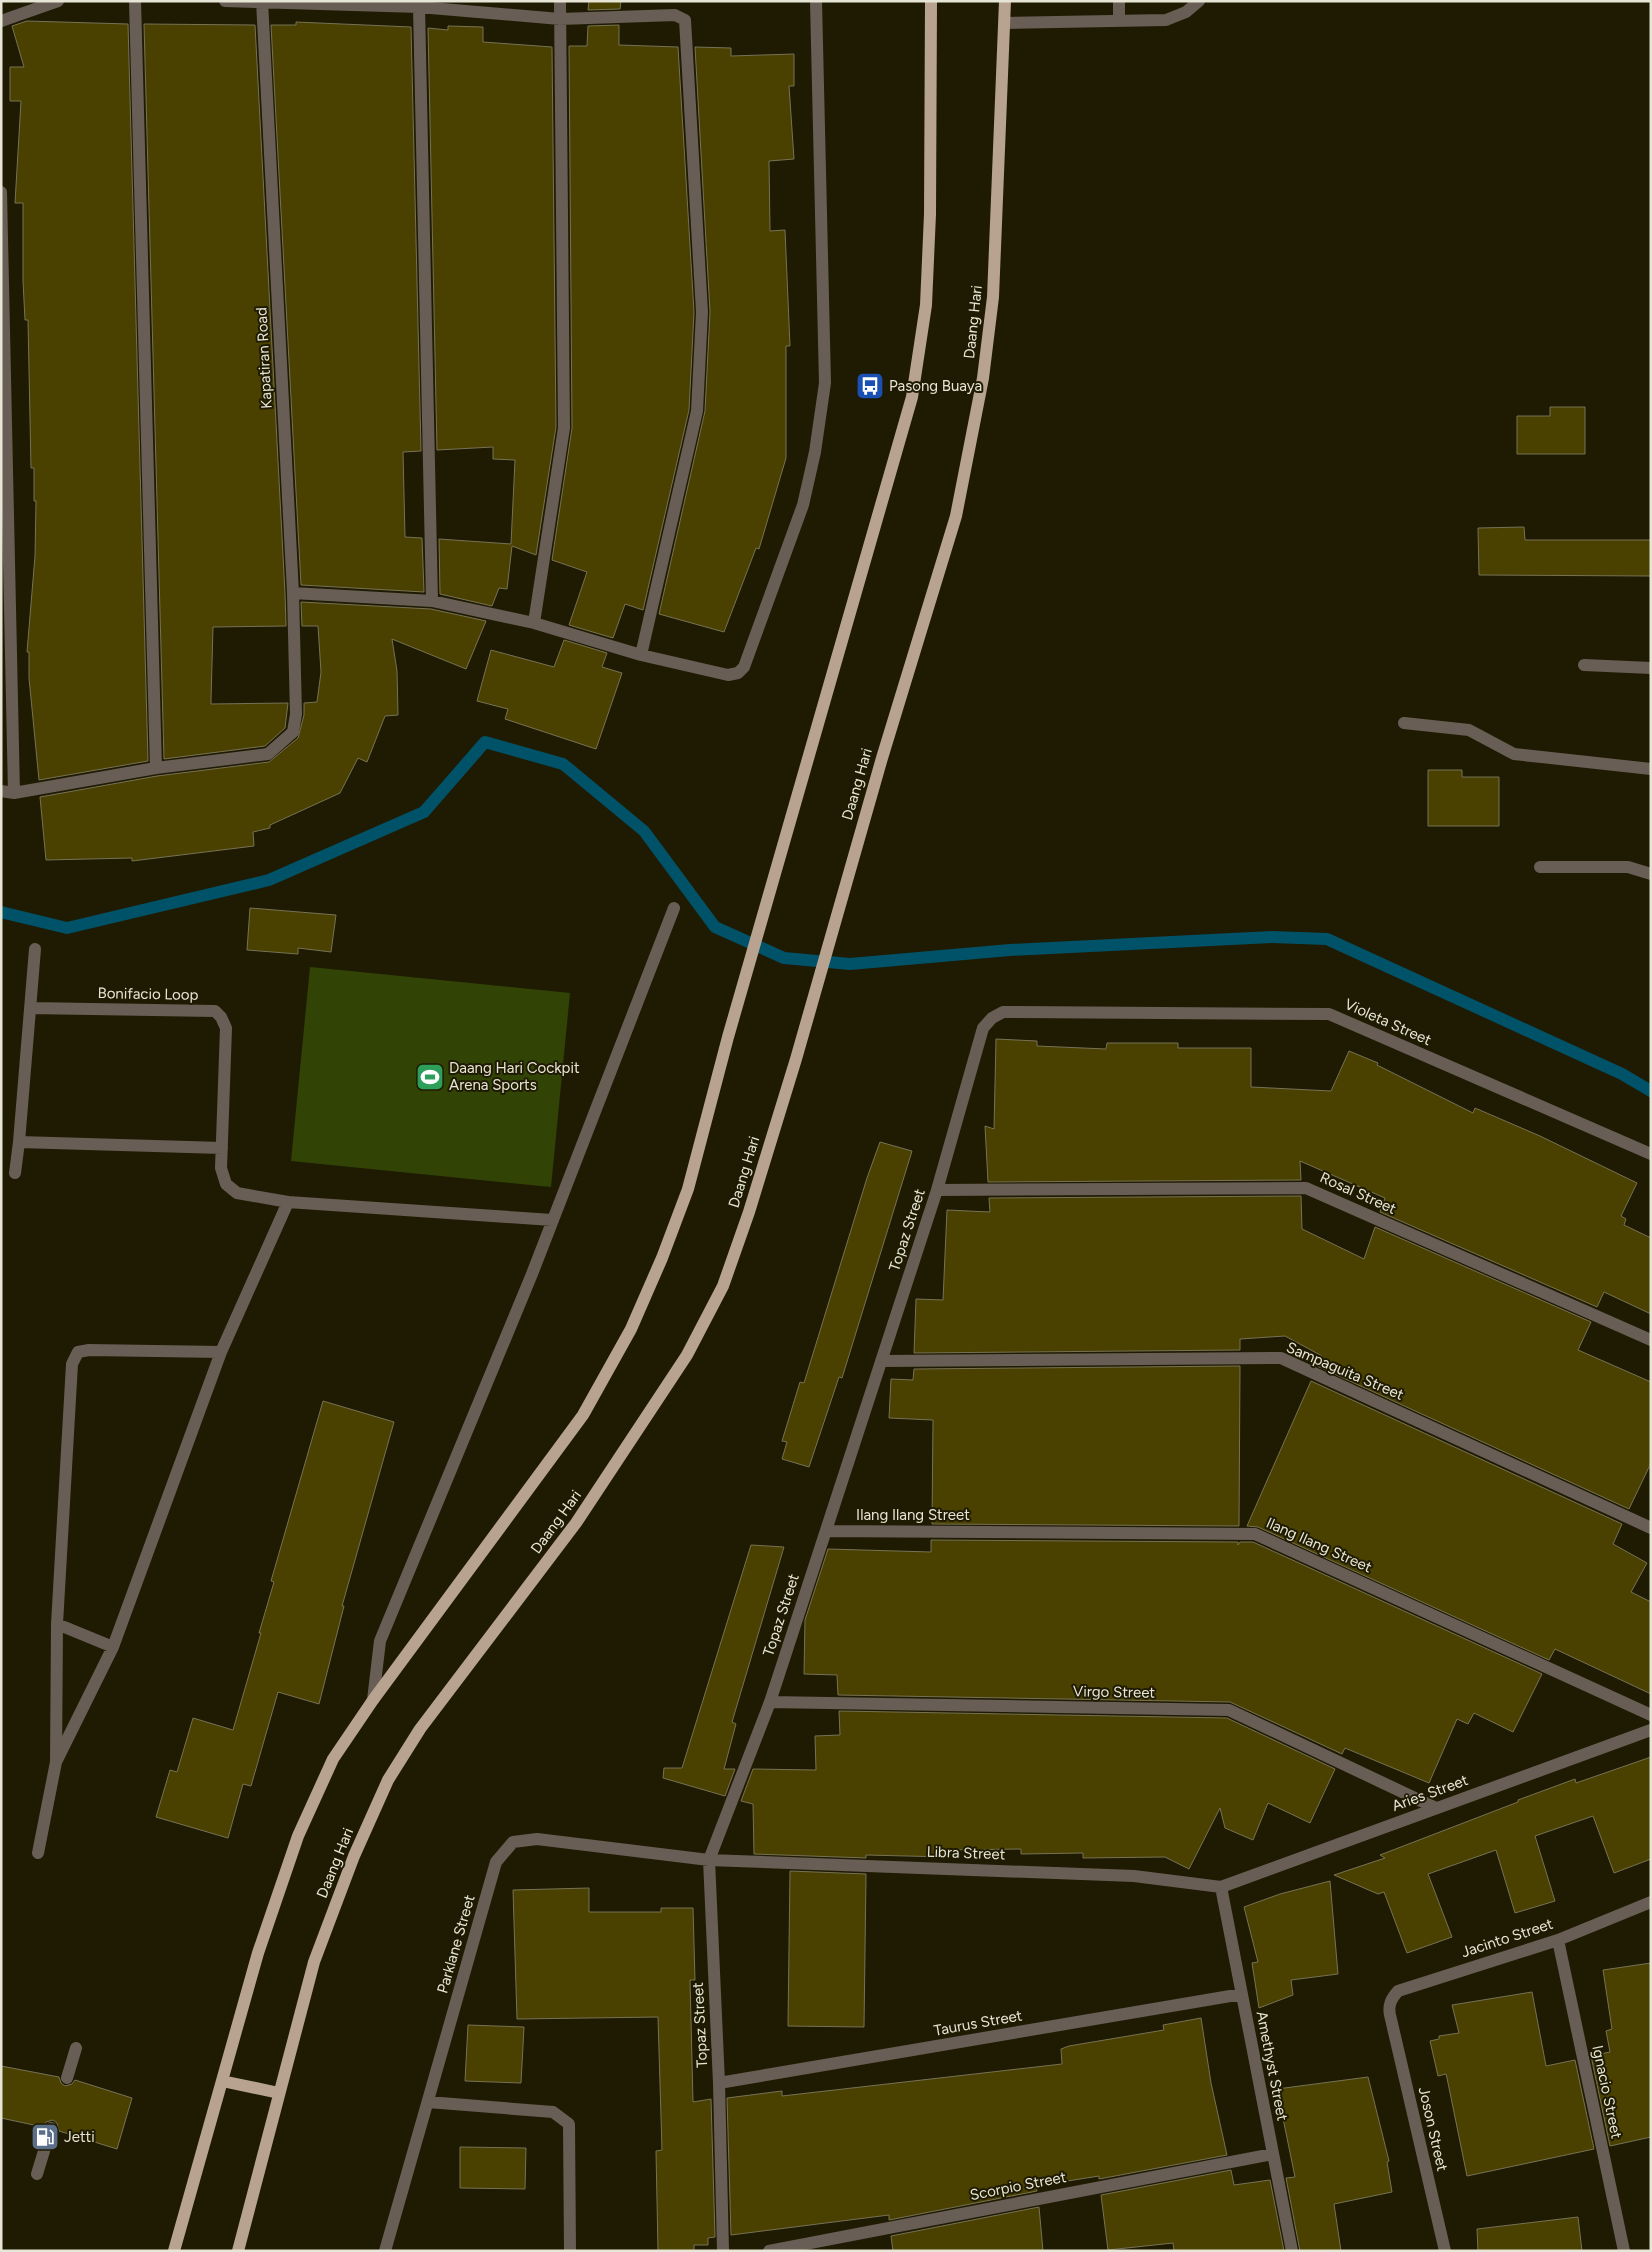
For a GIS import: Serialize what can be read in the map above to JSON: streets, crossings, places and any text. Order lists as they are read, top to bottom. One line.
{"streets":{"main road":["Daang Hari"],"street":["Kapatiran Road","Bonifacio Loop","Violeta Street","Rosal Street","Topaz Street","Sampaguita Street","Ilang Ilang Street","Virgo Street","Aries Street","Libra Street","Jacinto Street","Parklane Street","Taurus Street","Amethyst Street","Ignacio Street","Joson Street","Scorpio Street"]},"crossings":[["Violeta Street","Topaz Street"],["Rosal Street","Topaz Street"],["Topaz Street","Sampaguita Street"],["Topaz Street","Ilang Ilang Street"],["Topaz Street","Virgo Street"],["Topaz Street","Libra Street"],["Topaz Street","Parklane Street"],["Topaz Street","Taurus Street"],["Virgo Street","Aries Street"],["Aries Street","Libra Street"],["Aries Street","Amethyst Street"],["Libra Street","Parklane Street"],["Libra Street","Amethyst Street"],["Jacinto Street","Ignacio Street"],["Jacinto Street","Joson Street"],["Taurus Street","Amethyst Street"],["Amethyst Street","Scorpio Street"]],"places":{"bus stop":["Pasong Buaya"],"sports":["Daang Hari Cockpit Arena Sports"],"fuel station":["Jetti"]}}
